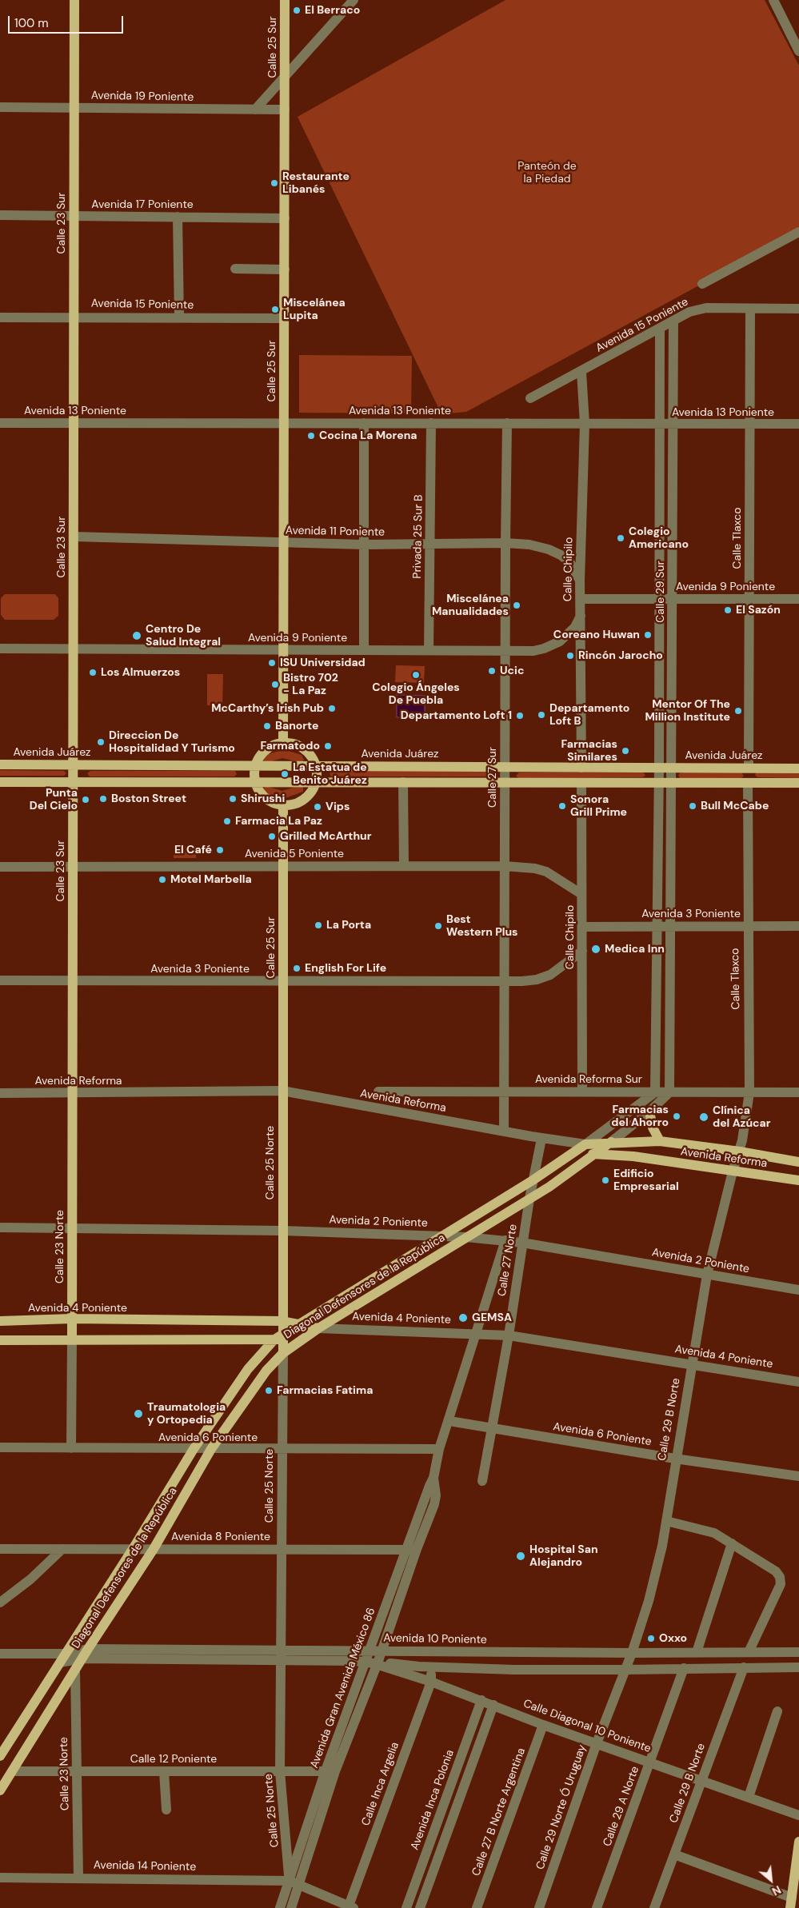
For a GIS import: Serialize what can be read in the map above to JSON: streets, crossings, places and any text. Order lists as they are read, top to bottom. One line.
{"streets":{"main road":["Calle 25 Sur","Calle 23 Sur","Avenida Juárez","Avenida Reforma","Calle 25 Norte","Calle 23 Norte","Diagonal Defensores de la República","Avenida 4 Poniente"],"street":["Avenida 19 Poniente","Avenida 17 Poniente","Avenida 15 Poniente","Avenida 13 Poniente","Avenida 11 Poniente","Privada 25 Sur B","Calle Tlaxco","Calle Chipilo","Avenida 9 Poniente","Calle 29 Sur","Calle 27 Sur","Avenida 5 Poniente","Avenida 3 Poniente","Avenida Reforma Sur","Avenida 2 Poniente","Calle 27 Norte","Calle 29 B Norte","Avenida 6 Poniente","Avenida 8 Poniente","Avenida 10 Poniente","Avenida Gran Avenida México 86","Calle Diagonal 10 Poniente","Calle 12 Poniente","Calle Inca Argelia","Avenida Inca Polonia","Calle 29 A Norte","Calle 29 Norte Ó Uruguay","Calle 27 B Norte Argentina","Avenida 14 Poniente"]},"crossings":[["Calle 25 Sur","Avenida 19 Poniente"],["Calle 25 Sur","Avenida 17 Poniente"],["Calle 25 Sur","Avenida 15 Poniente"],["Calle 25 Sur","Avenida 13 Poniente"],["Calle 25 Sur","Avenida 11 Poniente"],["Calle 25 Sur","Avenida 9 Poniente"],["Calle 25 Sur","Avenida 5 Poniente"],["Calle 25 Sur","Avenida 3 Poniente"],["Calle 25 Sur","Avenida Reforma"],["Calle 25 Sur","Calle 25 Norte"],["Avenida 19 Poniente","Calle 23 Sur"],["Avenida 17 Poniente","Calle 23 Sur"],["Calle 23 Sur","Avenida 15 Poniente"],["Calle 23 Sur","Avenida 13 Poniente"],["Calle 23 Sur","Avenida 11 Poniente"],["Calle 23 Sur","Avenida 9 Poniente"],["Calle 23 Sur","Avenida Juárez"],["Calle 23 Sur","Avenida 5 Poniente"],["Calle 23 Sur","Avenida 3 Poniente"],["Calle 23 Sur","Avenida Reforma"],["Calle 23 Sur","Calle 23 Norte"],["Avenida 15 Poniente","Calle Tlaxco"],["Avenida 15 Poniente","Calle Chipilo"],["Avenida 15 Poniente","Calle 29 Sur"],["Avenida 13 Poniente","Privada 25 Sur B"],["Avenida 13 Poniente","Calle Tlaxco"],["Avenida 13 Poniente","Calle Chipilo"],["Avenida 13 Poniente","Calle 29 Sur"],["Avenida 13 Poniente","Calle 27 Sur"],["Avenida 11 Poniente","Privada 25 Sur B"],["Avenida 11 Poniente","Calle Chipilo"],["Avenida 11 Poniente","Calle 27 Sur"],["Privada 25 Sur B","Avenida 9 Poniente"],["Calle Tlaxco","Avenida 9 Poniente"],["Calle Tlaxco","Avenida Juárez"],["Calle Tlaxco","Avenida 3 Poniente"],["Calle Tlaxco","Avenida Reforma Sur"],["Calle Tlaxco","Avenida Reforma"],["Calle Tlaxco","Calle 29 B Norte"],["Calle Chipilo","Avenida 9 Poniente"],["Calle Chipilo","Avenida Juárez"],["Calle Chipilo","Avenida 5 Poniente"],["Calle Chipilo","Avenida 3 Poniente"],["Calle Chipilo","Avenida Reforma Sur"],["Avenida 9 Poniente","Calle 29 Sur"],["Avenida 9 Poniente","Calle 27 Sur"],["Calle 29 Sur","Avenida Juárez"],["Calle 29 Sur","Avenida 3 Poniente"],["Calle 29 Sur","Avenida Reforma Sur"],["Calle 29 Sur","Diagonal Defensores de la República"],["Avenida Juárez","Calle 27 Sur"],["Calle 27 Sur","Avenida 5 Poniente"],["Calle 27 Sur","Avenida 3 Poniente"],["Calle 27 Sur","Avenida Reforma Sur"],["Calle 27 Sur","Avenida Reforma"],["Avenida Reforma Sur","Diagonal Defensores de la República"],["Avenida Reforma","Calle 25 Norte"],["Avenida Reforma","Calle 23 Norte"],["Avenida Reforma","Calle 27 Norte"],["Avenida Reforma","Diagonal Defensores de la República"],["Avenida Reforma","Calle 29 B Norte"],["Calle 25 Norte","Avenida 2 Poniente"],["Calle 25 Norte","Diagonal Defensores de la República"],["Calle 25 Norte","Avenida 4 Poniente"],["Calle 25 Norte","Avenida 6 Poniente"],["Calle 25 Norte","Avenida 8 Poniente"],["Calle 25 Norte","Avenida 10 Poniente"],["Calle 25 Norte","Avenida Gran Avenida México 86"],["Calle 25 Norte","Calle 12 Poniente"],["Calle 25 Norte","Avenida 14 Poniente"],["Avenida 2 Poniente","Calle 23 Norte"],["Avenida 2 Poniente","Calle 27 Norte"],["Avenida 2 Poniente","Diagonal Defensores de la República"],["Avenida 2 Poniente","Calle 29 B Norte"],["Avenida 2 Poniente","Avenida Gran Avenida México 86"],["Calle 23 Norte","Diagonal Defensores de la República"],["Calle 23 Norte","Avenida 4 Poniente"],["Calle 23 Norte","Avenida 6 Poniente"],["Calle 23 Norte","Calle 12 Poniente"],["Calle 23 Norte","Avenida 14 Poniente"],["Calle 27 Norte","Diagonal Defensores de la República"],["Calle 27 Norte","Avenida 4 Poniente"],["Calle 27 Norte","Avenida 6 Poniente"],["Diagonal Defensores de la República","Avenida 4 Poniente"],["Diagonal Defensores de la República","Avenida 6 Poniente"],["Diagonal Defensores de la República","Avenida 8 Poniente"],["Diagonal Defensores de la República","Avenida 10 Poniente"],["Diagonal Defensores de la República","Calle 12 Poniente"],["Avenida 4 Poniente","Calle 29 B Norte"],["Avenida 4 Poniente","Avenida Gran Avenida México 86"],["Calle 29 B Norte","Avenida 6 Poniente"],["Calle 29 B Norte","Avenida 10 Poniente"],["Calle 29 B Norte","Calle Diagonal 10 Poniente"],["Calle 29 B Norte","Calle 29 Norte Ó Uruguay"],["Avenida 6 Poniente","Avenida Gran Avenida México 86"],["Avenida 8 Poniente","Avenida Gran Avenida México 86"],["Avenida 10 Poniente","Avenida Gran Avenida México 86"],["Avenida 10 Poniente","Calle Diagonal 10 Poniente"],["Avenida Gran Avenida México 86","Calle Diagonal 10 Poniente"],["Avenida Gran Avenida México 86","Calle 12 Poniente"],["Avenida Gran Avenida México 86","Avenida 14 Poniente"],["Calle Diagonal 10 Poniente","Calle Inca Argelia"],["Calle Diagonal 10 Poniente","Avenida Inca Polonia"],["Calle Diagonal 10 Poniente","Calle 29 A Norte"],["Calle Diagonal 10 Poniente","Calle 29 Norte Ó Uruguay"],["Calle Diagonal 10 Poniente","Calle 27 B Norte Argentina"]],"parks":["Panteón de la Piedad"],"places":["El Berraco","Restaurante Libanés","Miscelánea Lupita","Cocina La Morena","Colegio Americano","Miscelánea Manualidades","El Sazón","Coreano Huwan","Centro De Salud Integral","Rincón Jarocho","ISU Universidad","Ucic","Los Almuerzos","Colegio Ángeles De Puebla","Bistro 702 - La Paz","McCarthy’s Irish Pub","Mentor Of The Million Institute","Departamento Loft B","Departamento Loft 1","Banorte","Direccion De Hospitalidad Y Turismo","Farmatodo","Farmacias Similares","La Estatua de Benito Juárez","Boston Street","Shirushi","Punta Del Cielo","Sonora Grill Prime","Bull McCabe","Vips","Farmacia La Paz","Grilled McArthur","El Café","Motel Marbella","La Porta","Best Western Plus","Medica Inn","English For Life","Farmacias del Ahorro","Clínica del Azúcar","Edificio Empresarial","GEMSA","Farmacias Fatima","Traumatologia y Ortopedia","Hospital San Alejandro","Oxxo"],"scale_bar":"100 m","north":"bottom right"}
